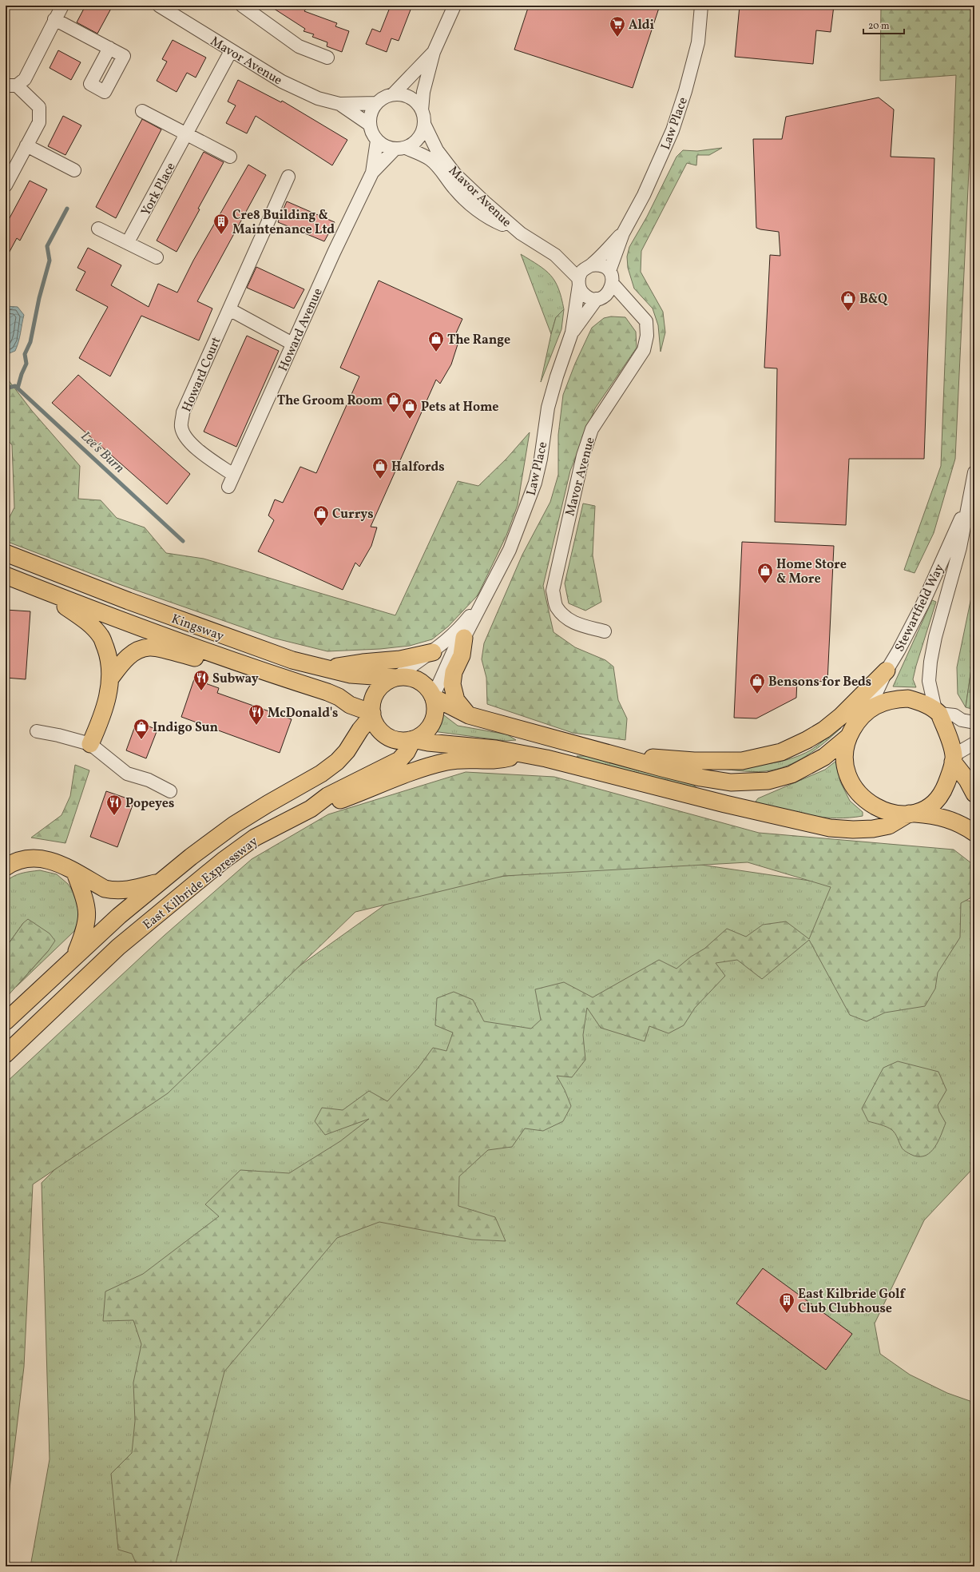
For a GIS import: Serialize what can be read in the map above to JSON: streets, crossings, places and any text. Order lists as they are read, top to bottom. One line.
{"streets":{"main road":["Kingsway","East Kilbride Expressway"],"street":["Mavor Avenue","Law Place","York Place","Howard Avenue","Howard Court","Stewartfield Way"]},"crossings":[["Mavor Avenue","Law Place"],["Mavor Avenue","York Place"],["Mavor Avenue","Howard Avenue"],["Law Place","Kingsway"],["Law Place","East Kilbride Expressway"],["Howard Avenue","Howard Court"],["Kingsway","East Kilbride Expressway"]],"water":["Lee's Burn"],"places":{"supermarket":["Aldi"],"building":["Cre8 Building & Maintenance Ltd","East Kilbride Golf Club Clubhouse"],"shop":["B&Q","The Range","The Groom Room","Pets at Home","Halfords","Currys","Home Store & More","Bensons for Beds","Indigo Sun"],"restaurant":["Subway","McDonald's","Popeyes"]},"scale_bar":"20 m"}
